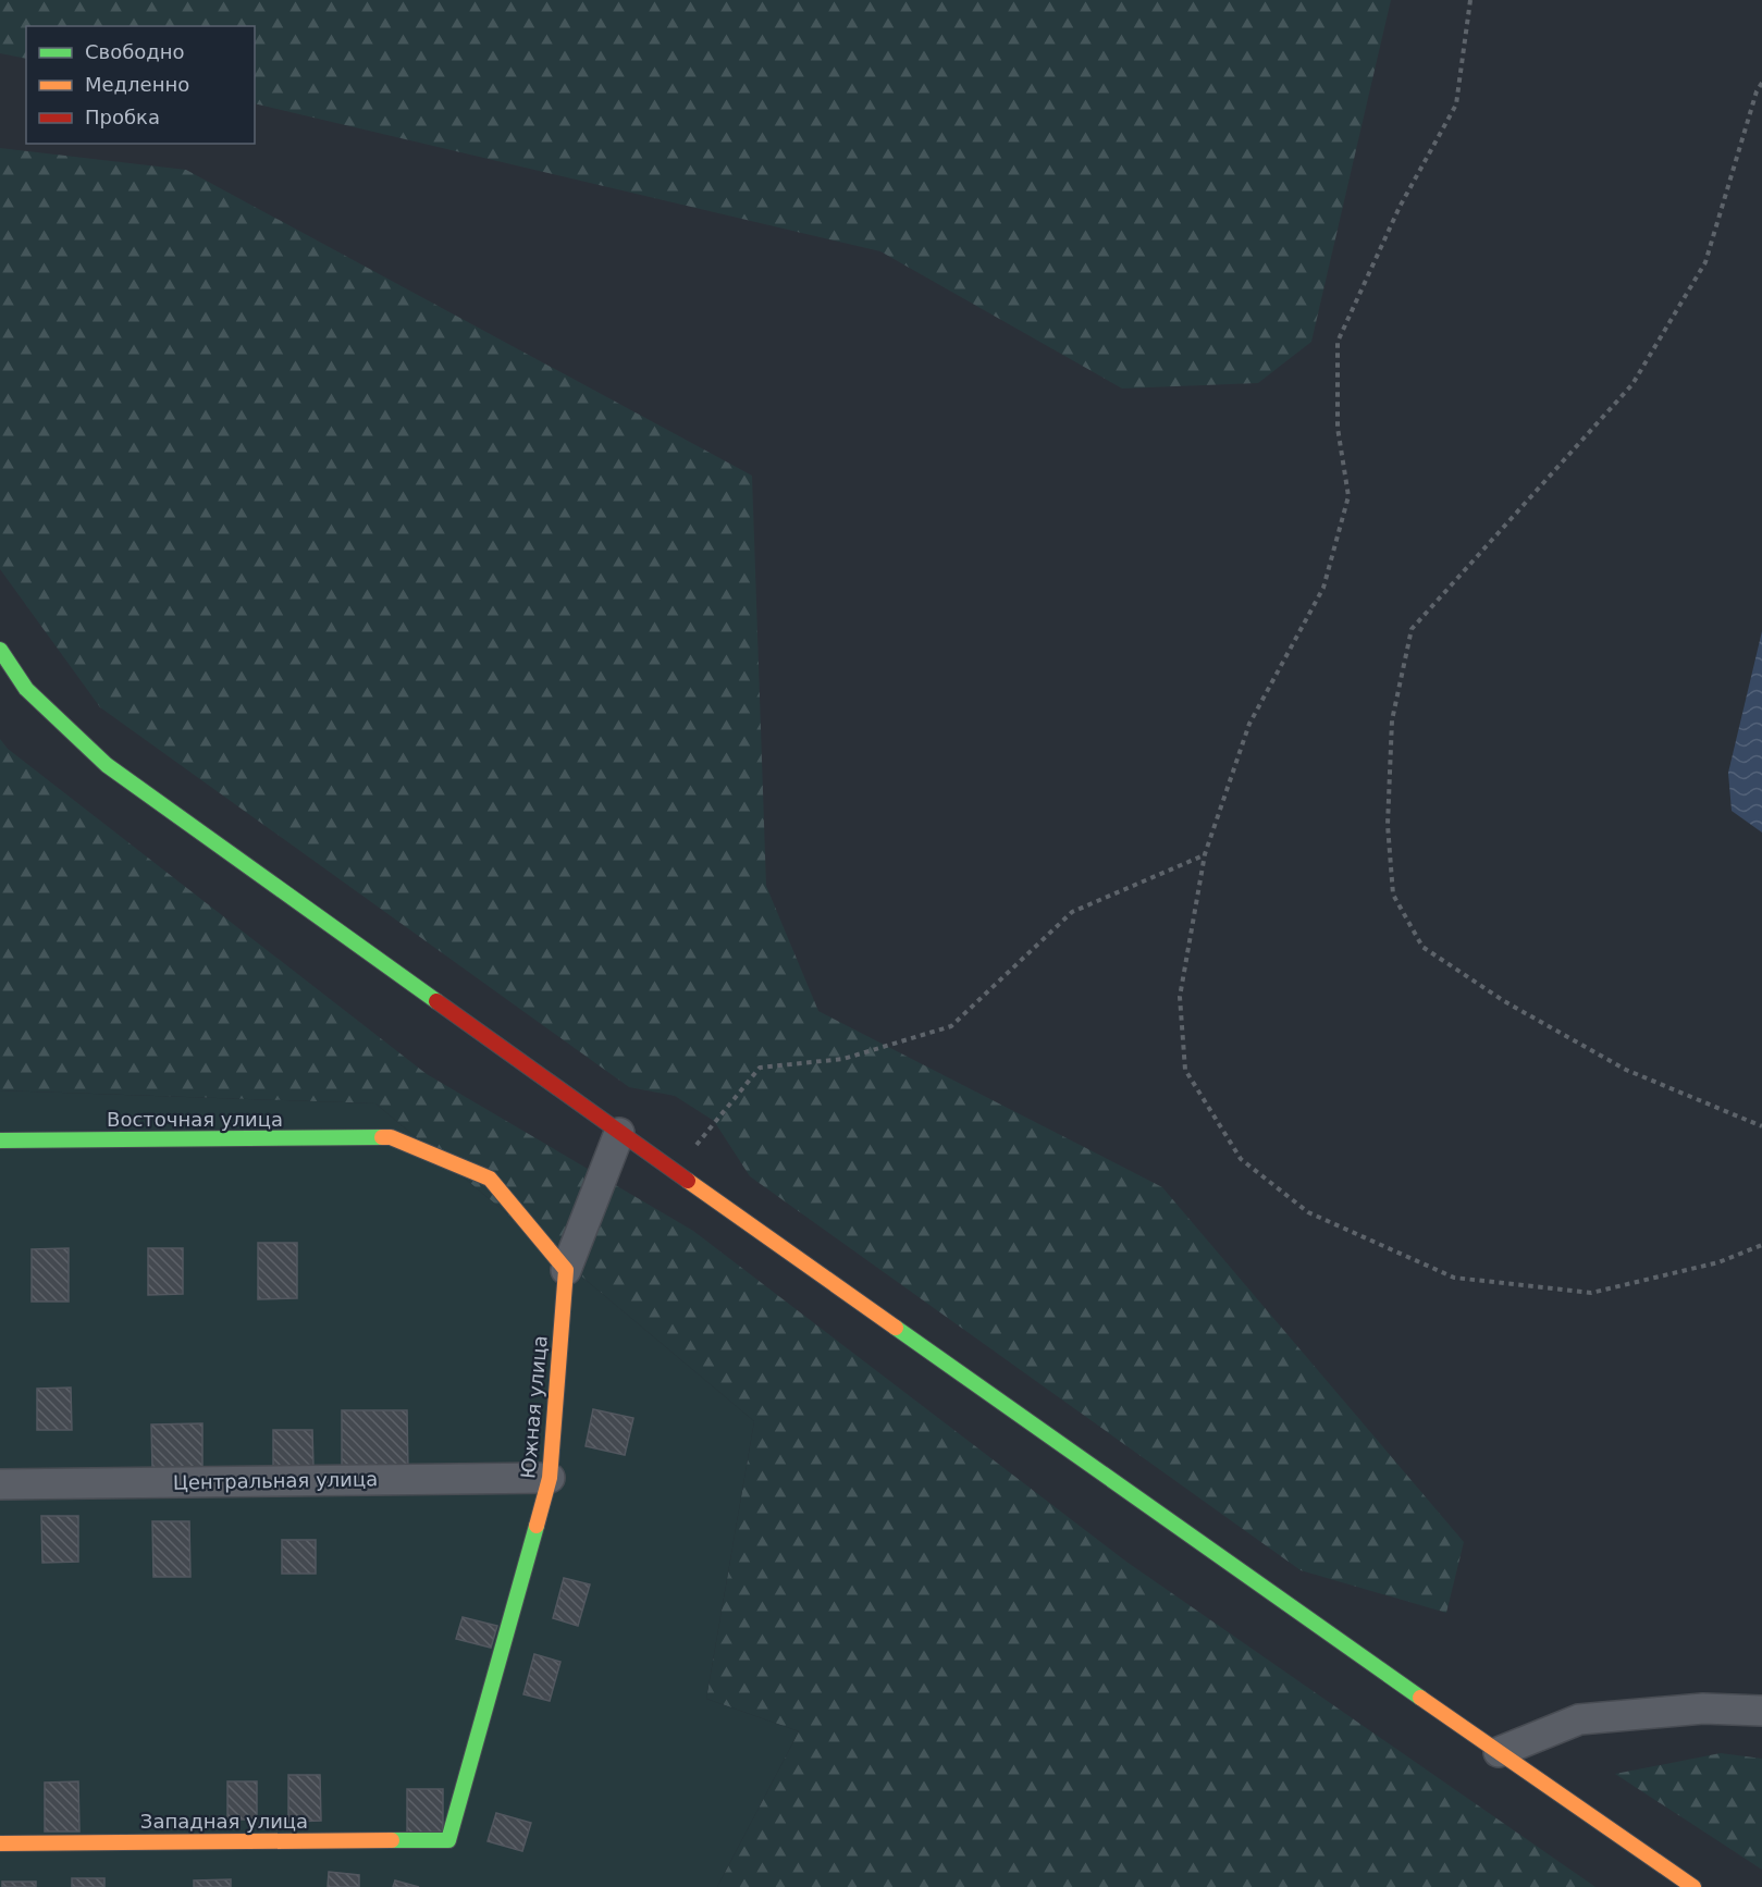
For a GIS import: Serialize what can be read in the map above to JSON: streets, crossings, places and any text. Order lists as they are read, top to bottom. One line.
{"streets":{"main road":["Восточная улица","Южная улица","Западная улица"],"street":["Центральная улица"]},"crossings":[["Восточная улица","Южная улица"],["Южная улица","Центральная улица"],["Южная улица","Западная улица"]],"legend":["Свободно","Медленно","Пробка"]}
